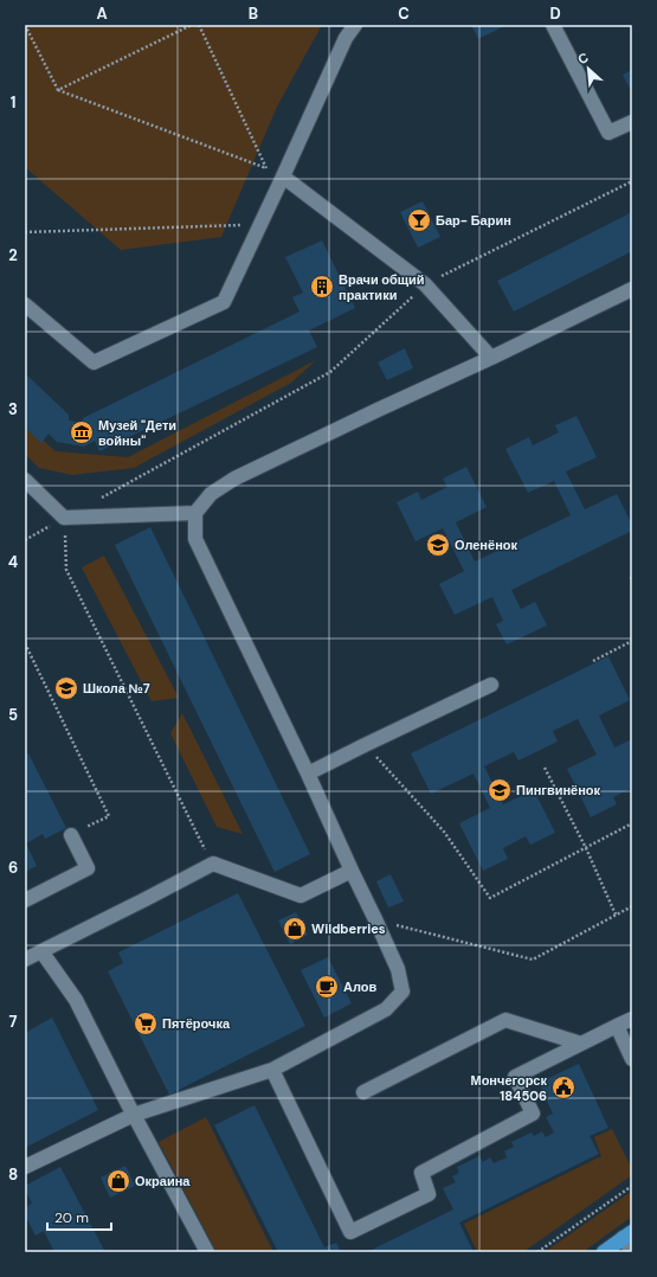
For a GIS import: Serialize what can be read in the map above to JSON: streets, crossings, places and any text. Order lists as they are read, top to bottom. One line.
{"places":{"bar":["Бар- Барин"],"building":["Врачи общий практики"],"museum":["Музей \"Дети войны\""],"school or university":["Оленёнок","Школа №7","Пингвинёнок"],"shop":["Wildberries","Окраина"],"cafe":["Алов"],"supermarket":["Пятёрочка"],"public building":["Мончегорск 184506"]},"scale_bar":"20 m","north":"top left","grid":{"columns":["A","B","C","D"],"rows":["1","2","3","4","5","6","7","8"]}}
